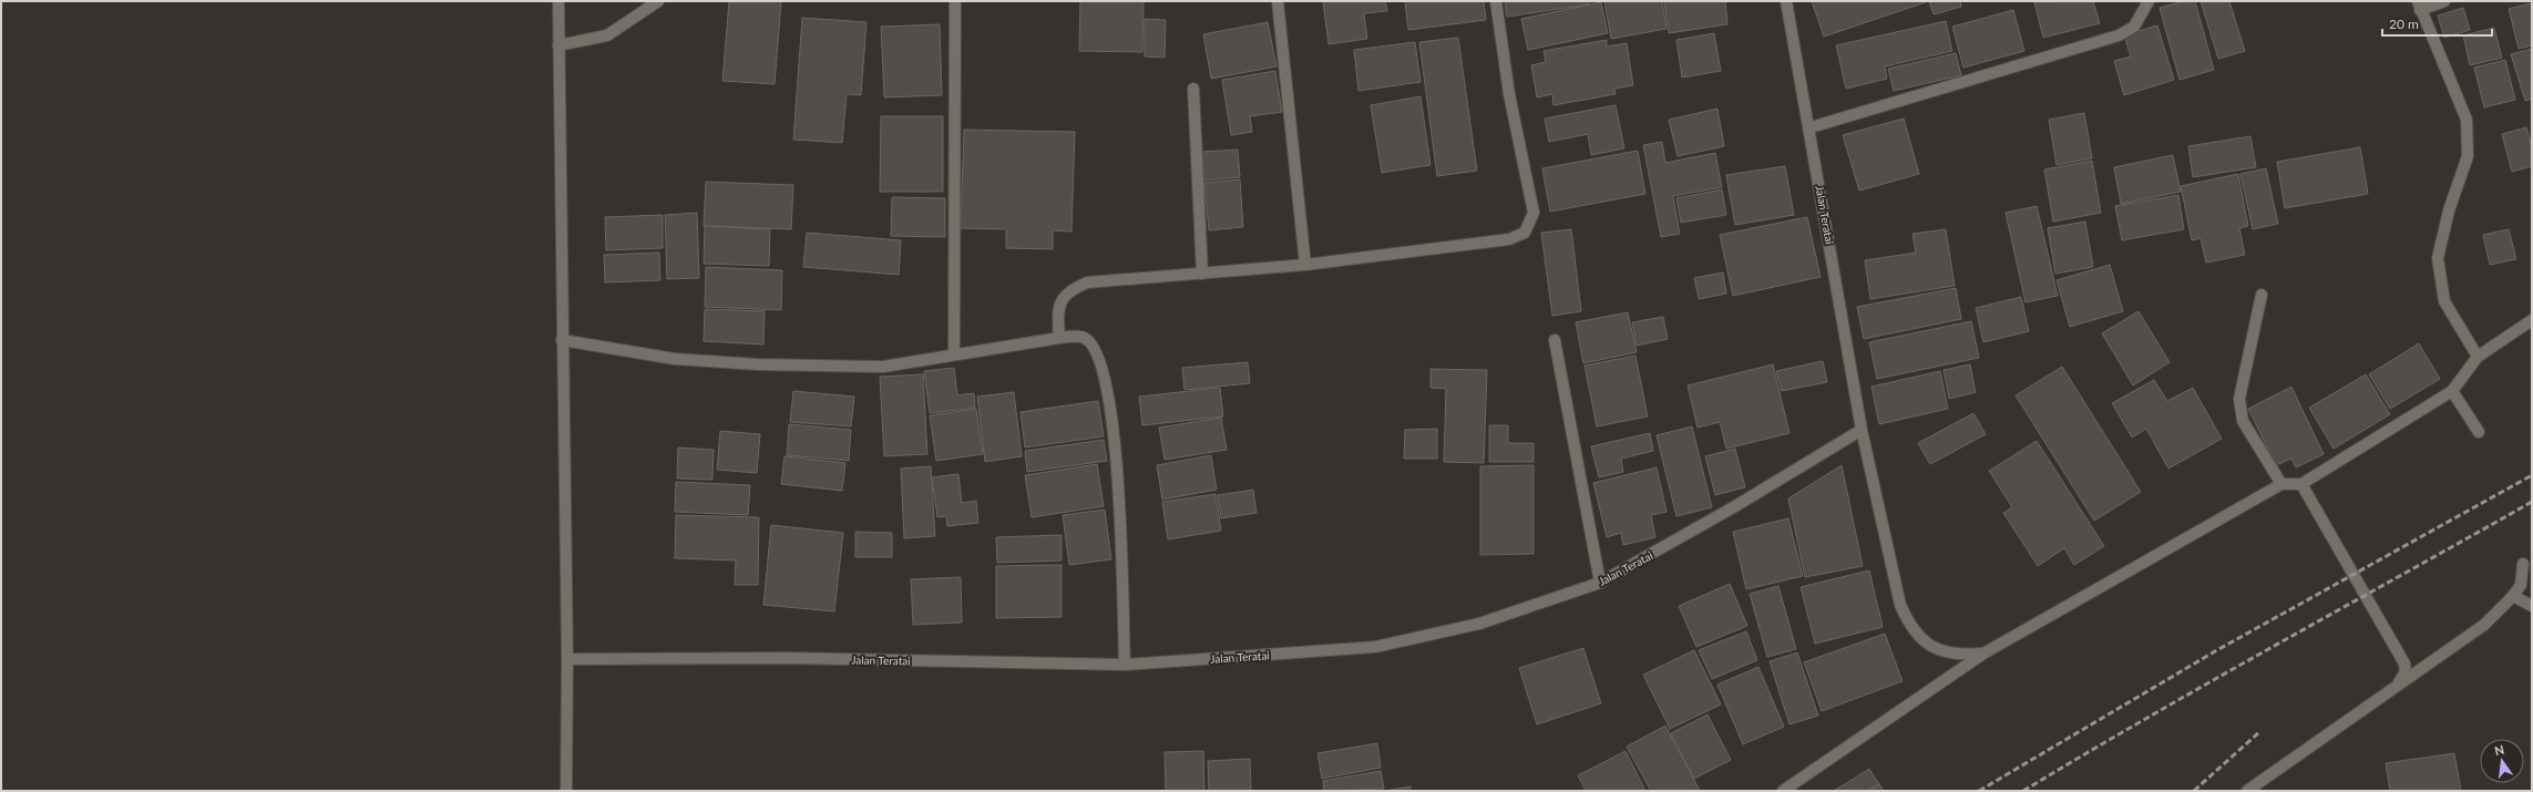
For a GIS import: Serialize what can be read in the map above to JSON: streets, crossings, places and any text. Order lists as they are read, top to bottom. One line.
{"streets":{"street":["Jalan Teratai"]},"scale_bar":"20 m","north":"top"}
